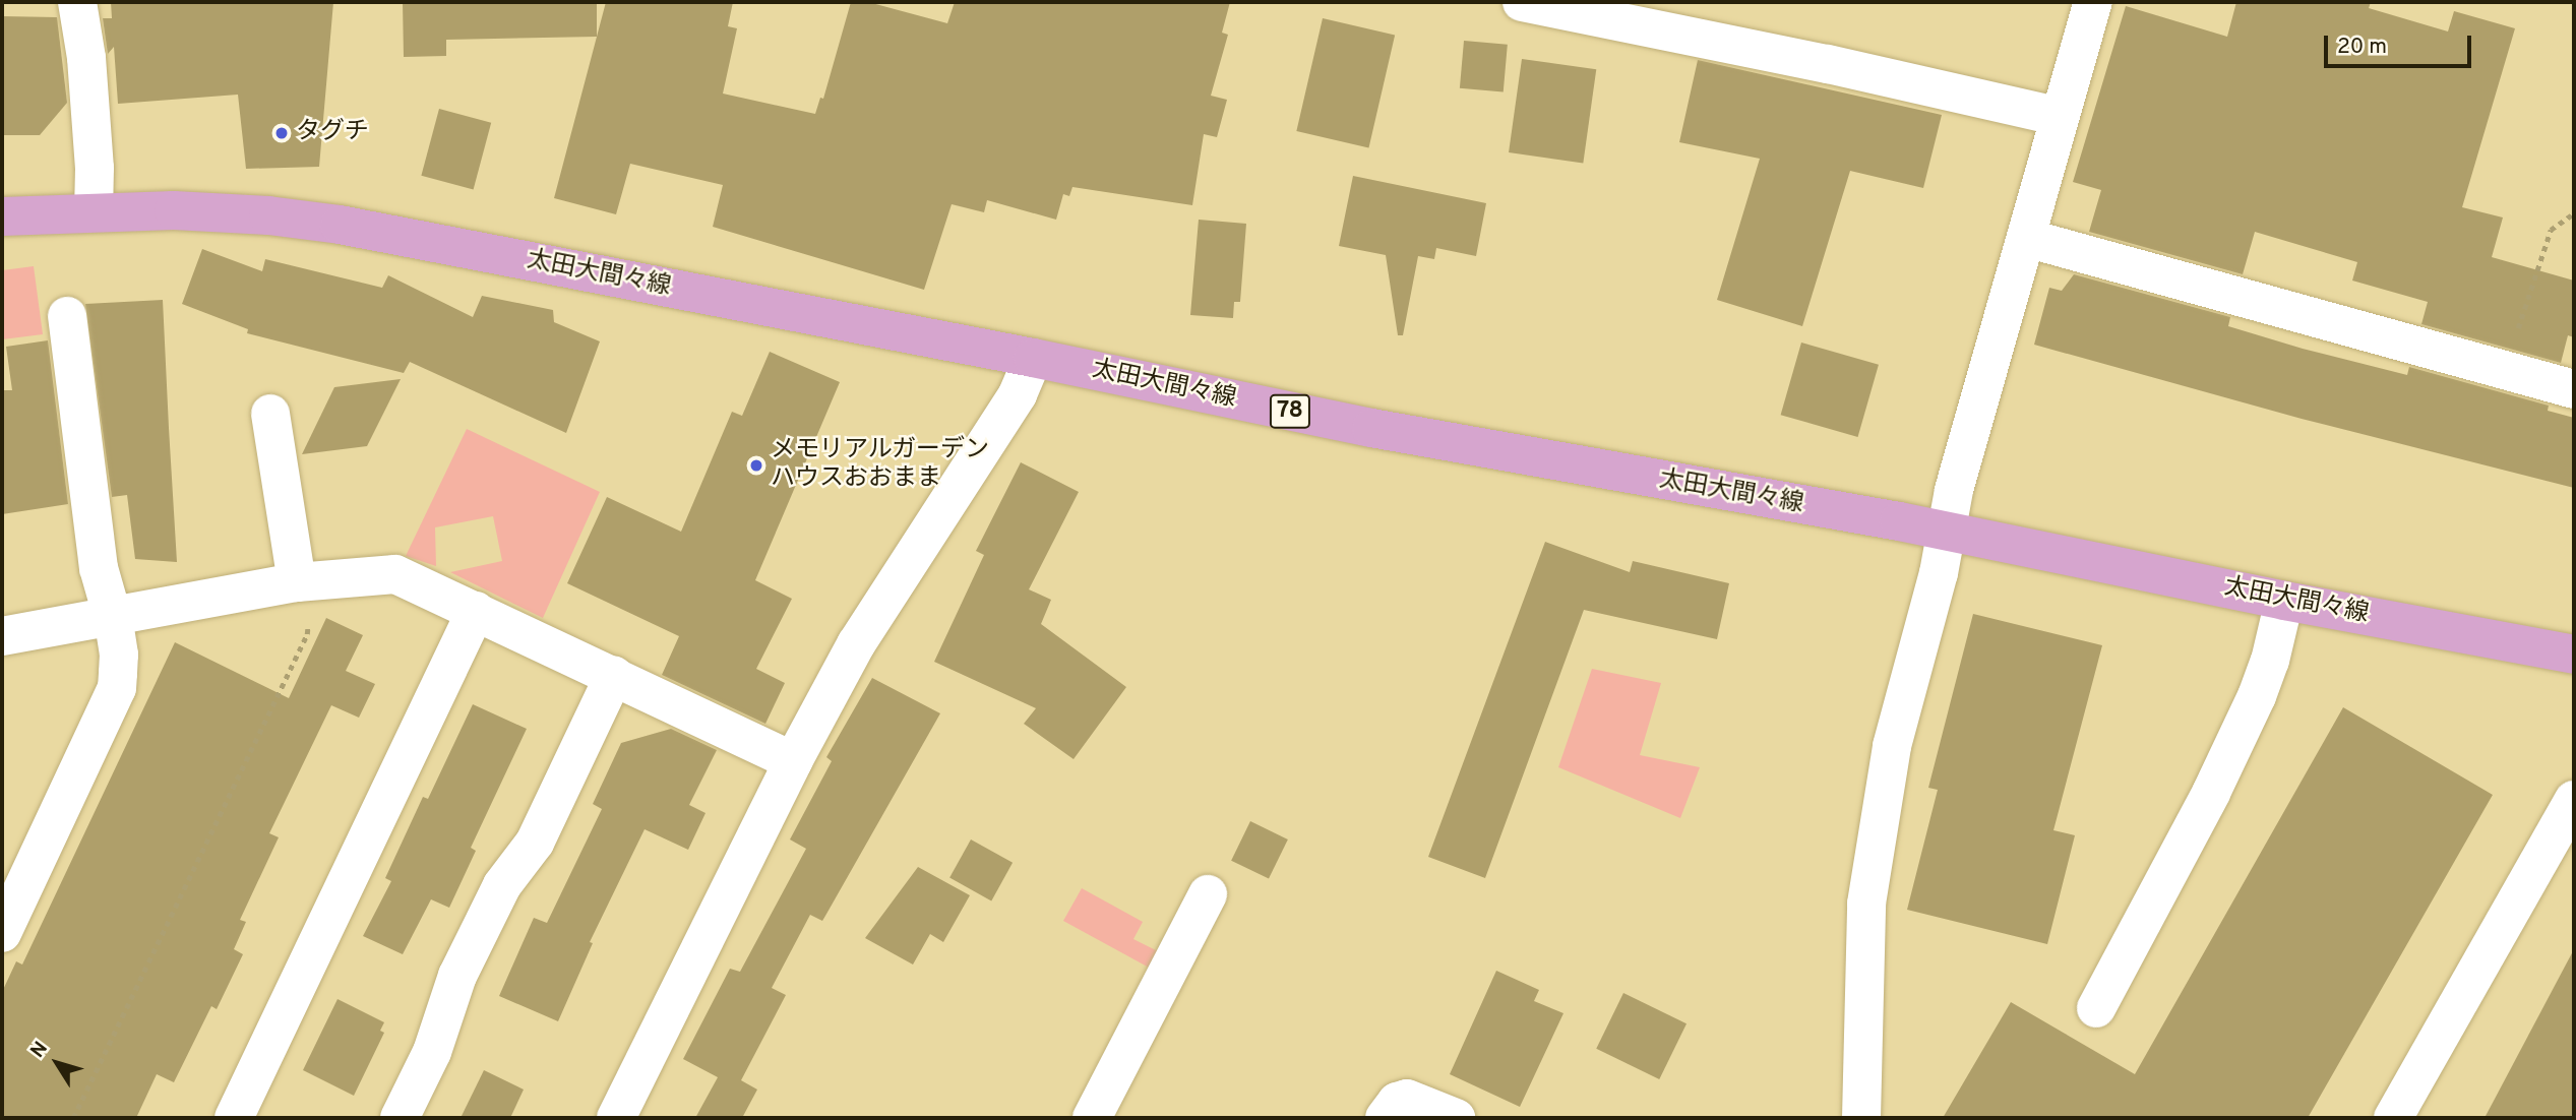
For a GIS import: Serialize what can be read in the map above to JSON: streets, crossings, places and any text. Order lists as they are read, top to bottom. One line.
{"streets":{"main road":["太田大間々線","78"]},"places":["タグチ","メモリアルガーデン ハウスおおまま"],"scale_bar":"20 m","north":"top left"}
